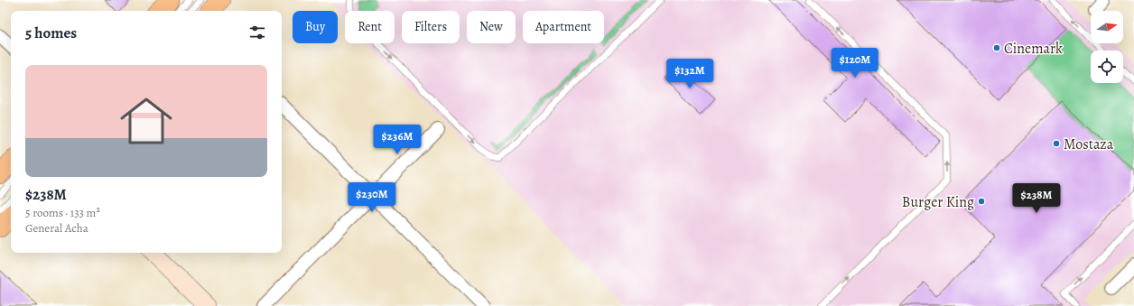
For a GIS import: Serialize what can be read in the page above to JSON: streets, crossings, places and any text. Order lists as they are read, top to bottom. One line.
{"places":["Cinemark","Mostaza","Burger King"],"north":"right","page":{"chip":["Buy","Rent","Filters","New","Apartment"],"heading":"5 homes","price":["$120M","$132M","$236M","$230M","$238M"],"list":[{"name":"$238M","note":"5 rooms · 133 m² · General Acha"}]}}
